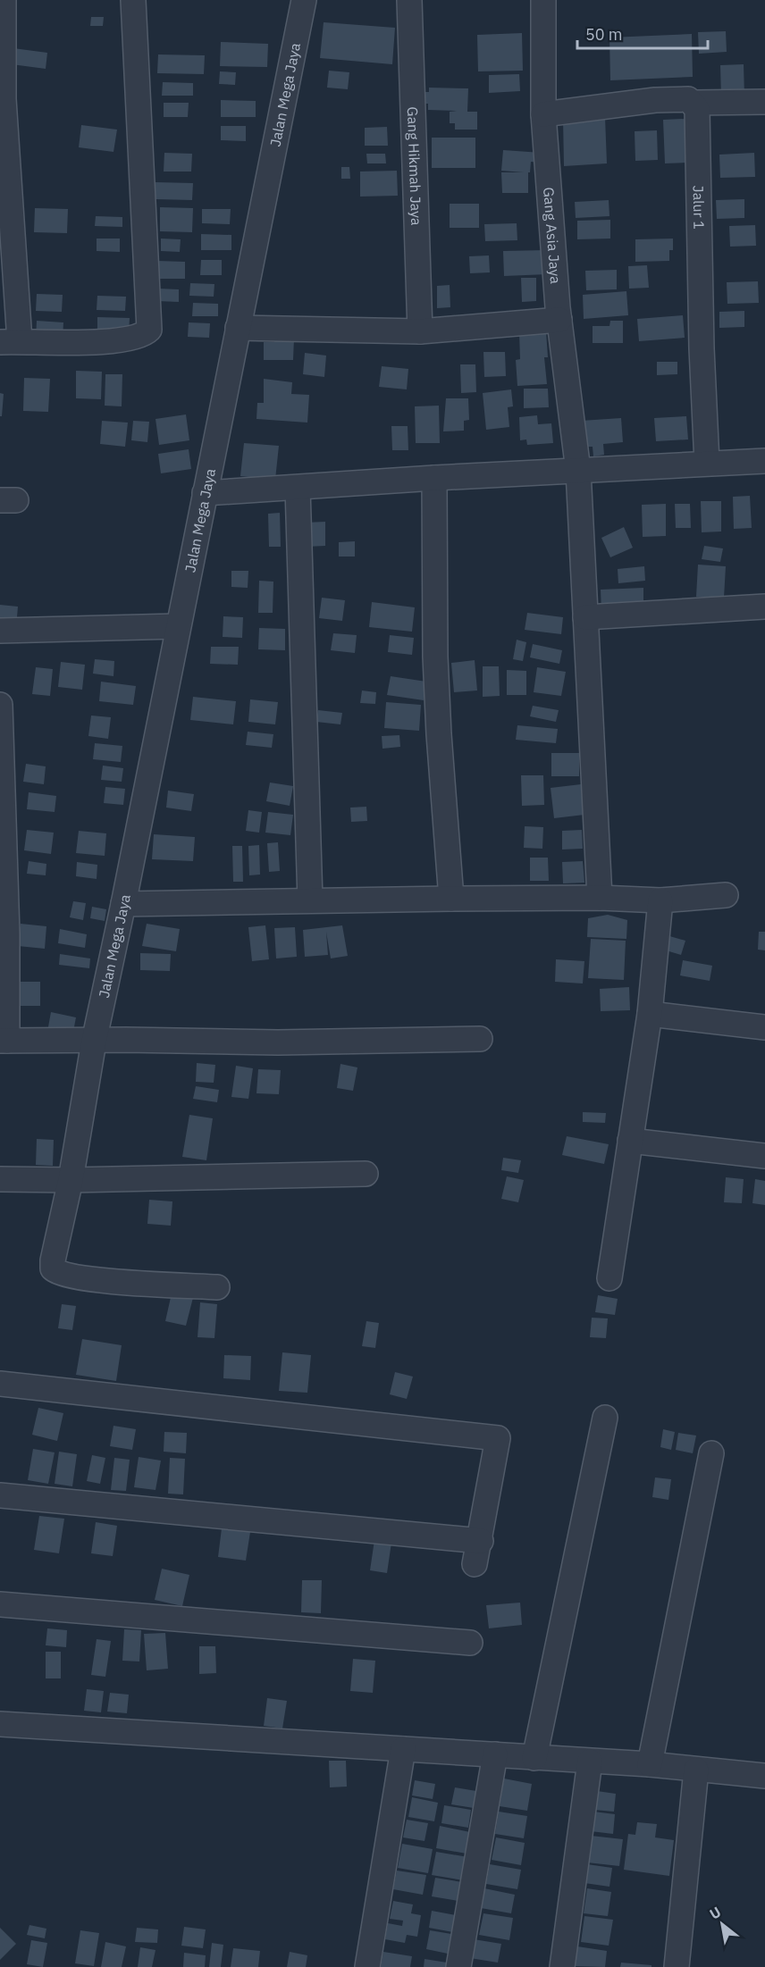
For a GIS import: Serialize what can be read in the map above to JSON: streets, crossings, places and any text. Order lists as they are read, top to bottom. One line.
{"streets":{"street":["Jalan Mega Jaya","Gang Hikmah Jaya","Jalur 1","Gang Asia Jaya"]},"scale_bar":"50 m","north":"top left"}
